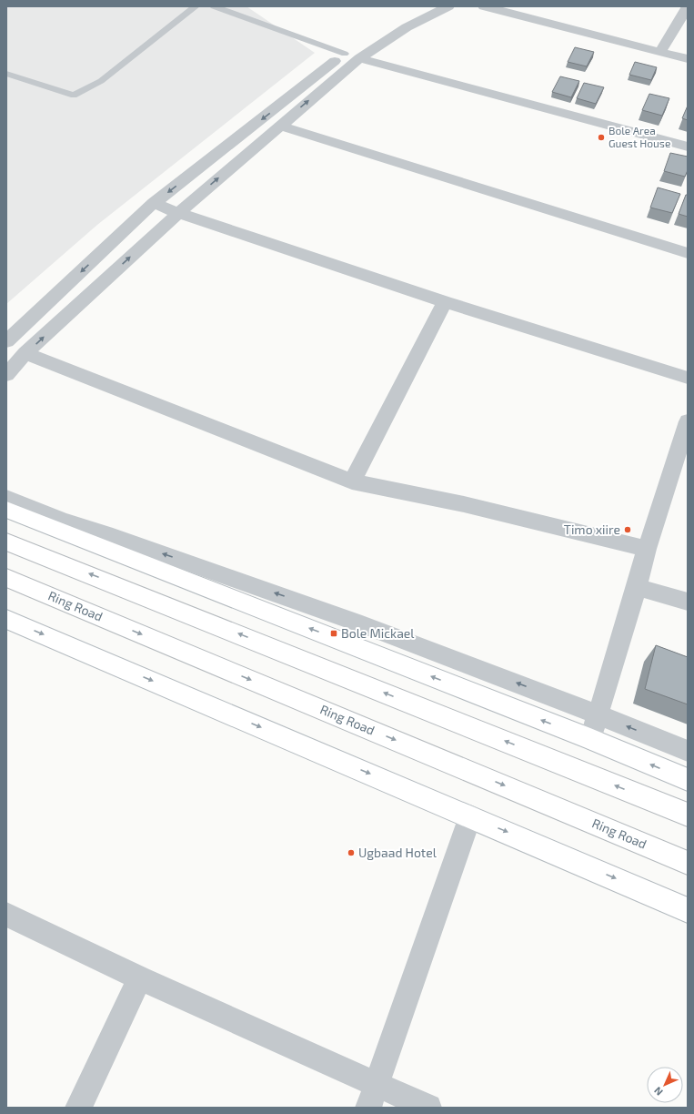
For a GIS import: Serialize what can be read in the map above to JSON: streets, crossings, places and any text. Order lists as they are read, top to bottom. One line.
{"streets":{"main road":["Ring Road"]},"places":{"other":["Bole Area Guest House","Timo xiire","Ugbaad Hotel"],"transit":["Bole Mickael"]},"north":"bottom left"}
